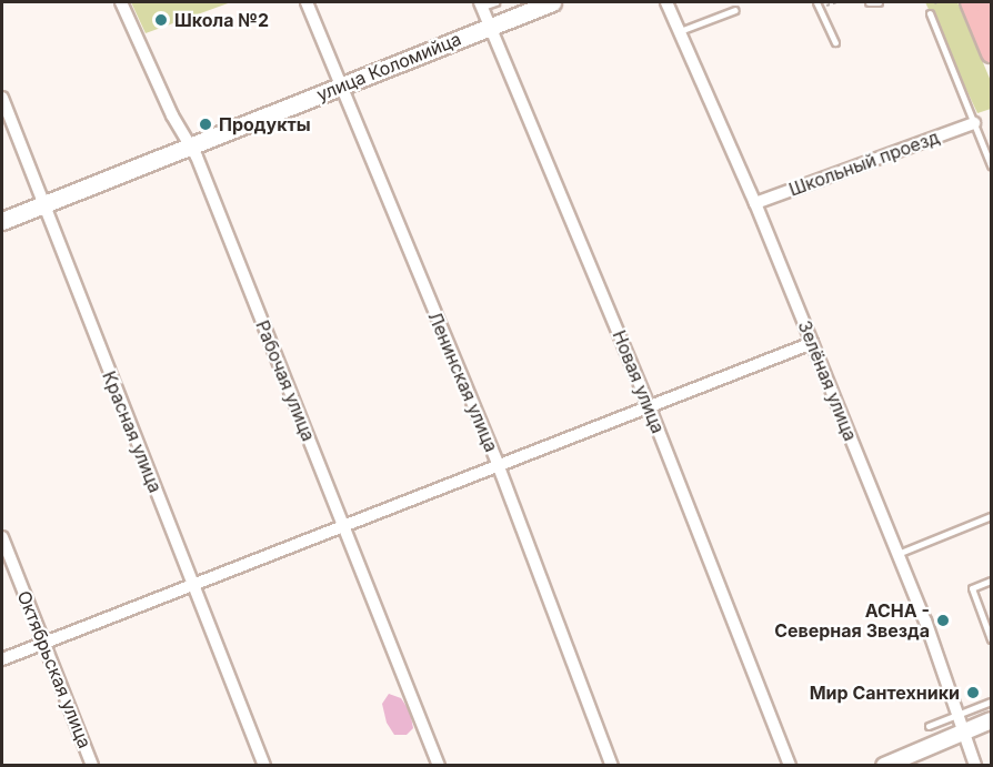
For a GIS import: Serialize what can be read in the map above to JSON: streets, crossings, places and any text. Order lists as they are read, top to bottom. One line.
{"streets":{"main road":["улица Коломийца"],"street":["Школьный проезд","Рабочая улица","Зелёная улица","Ленинская улица","Новая улица","Красная улица","Октябрьская улица"]},"crossings":[["улица Коломийца","Рабочая улица"],["улица Коломийца","Ленинская улица"],["улица Коломийца","Новая улица"],["улица Коломийца","Красная улица"],["Школьный проезд","Зелёная улица"]],"places":["Школа №2","Продукты","АСНА - Северная Звезда","Мир Сантехники"]}
